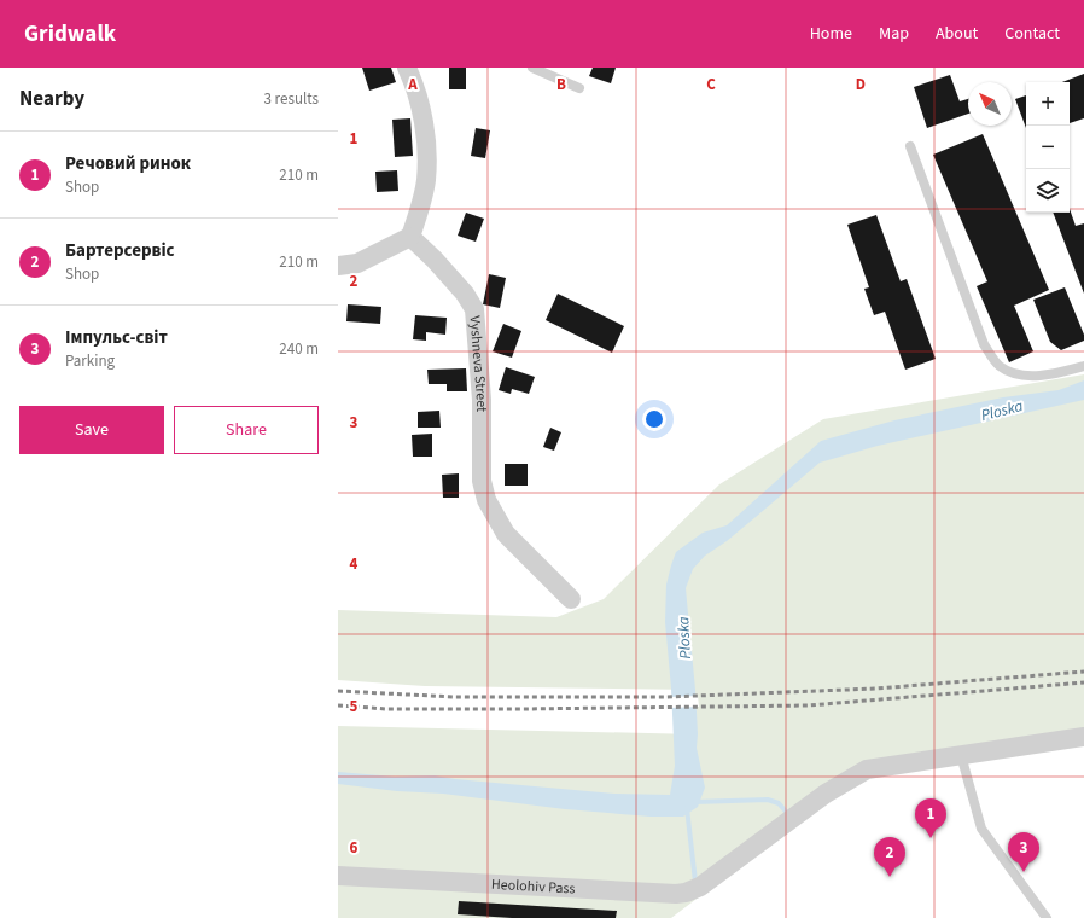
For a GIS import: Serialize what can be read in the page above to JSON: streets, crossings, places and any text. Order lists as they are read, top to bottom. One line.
{"streets":{"street":["Vyshneva Street","Heolohiv Pass"]},"water":["Ploska"],"north":"top left","page":{"header":"Gridwalk","nav":["Home","Map","About","Contact"],"heading":["Nearby","3 results"],"map_buttons":["+","−"],"list":[{"mark":"1","name":"Речовий ринок","note":"Shop","value":"210 m"},{"mark":"2","name":"Бартерсервіс","note":"Shop","value":"210 m"},{"mark":"3","name":"Імпульс-світ","note":"Parking","value":"240 m"}],"buttons":["Save","Share"],"pins":["1","3","2"]},"grid":{"columns":["A","B","C","D"],"rows":["1","2","3","4","5","6"]}}
